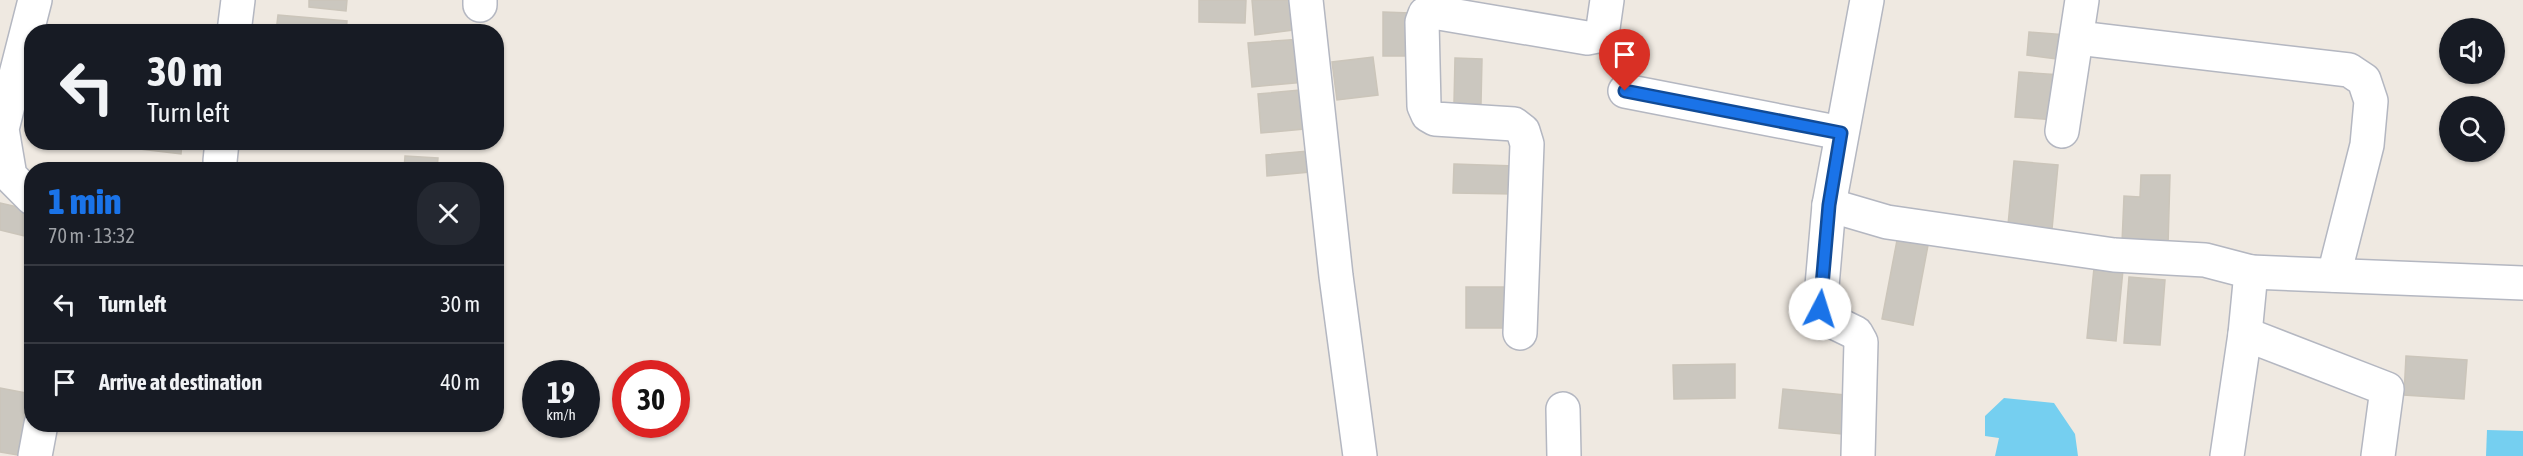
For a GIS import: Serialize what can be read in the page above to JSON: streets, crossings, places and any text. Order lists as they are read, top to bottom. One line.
{"page":{"turn":["30 m","Turn left"],"heading":["1 min","70 m · 13:32"],"list":[{"name":"Turn left","value":"30 m"},{"name":"Arrive at destination","value":"40 m"}],"speed":"19 km/h","limit":"30"}}
